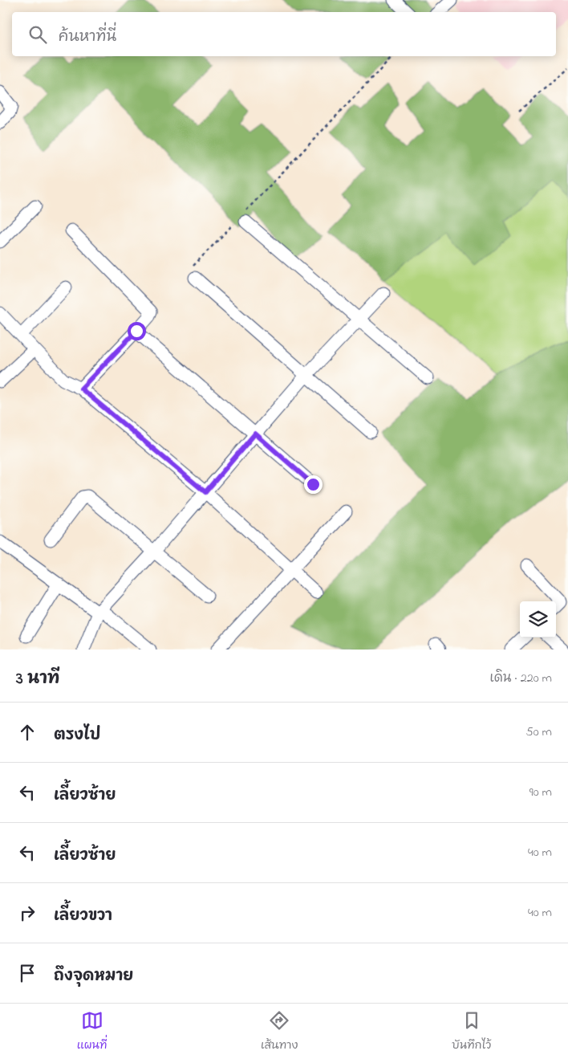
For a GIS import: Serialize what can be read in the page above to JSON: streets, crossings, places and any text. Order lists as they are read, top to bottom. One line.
{"page":{"search":"ค้นหาที่นี่","heading":["3 นาที","เดิน · 220 m"],"list":[["ตรงไป","50 m"],["เลี้ยวซ้าย","90 m"],["เลี้ยวซ้าย","40 m"],["เลี้ยวขวา","40 m"],"ถึงจุดหมาย"],"nav":["แผนที่","เส้นทาง","บันทึกไว้"]}}
